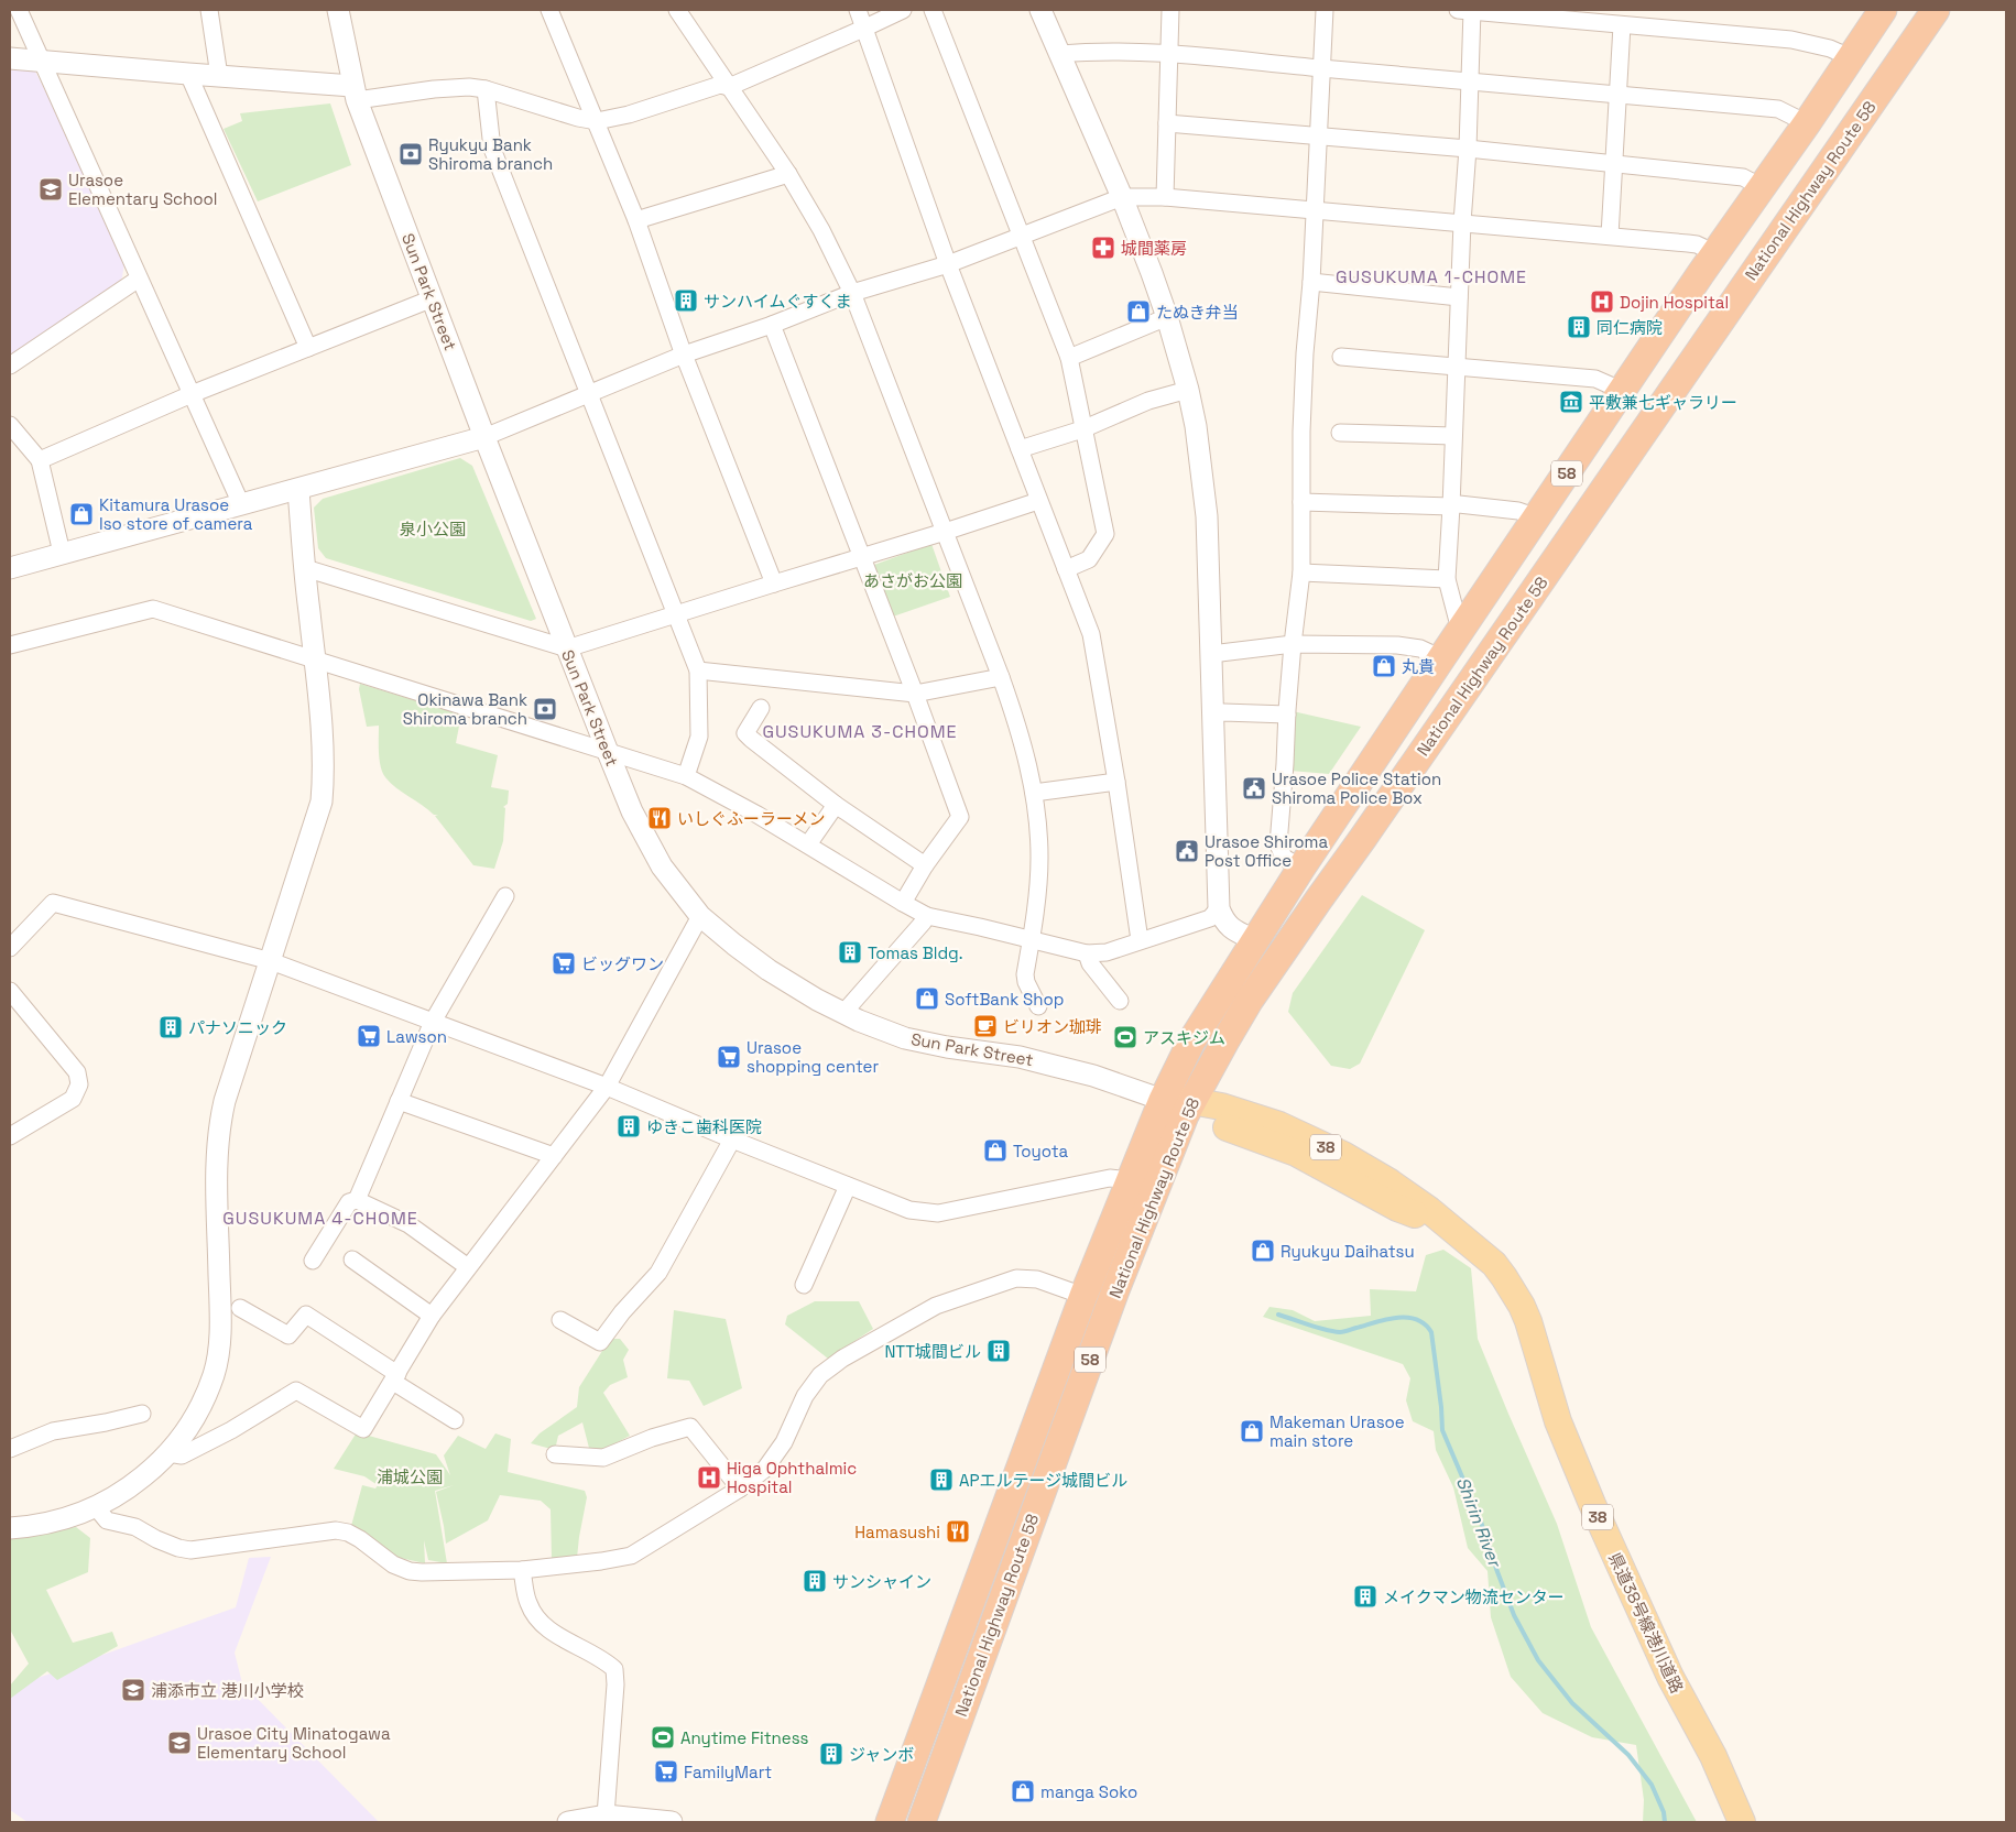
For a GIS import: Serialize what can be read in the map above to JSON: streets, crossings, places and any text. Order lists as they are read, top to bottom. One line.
{"streets":{"highway":["National Highway Route 58","58"],"main road":["38","県道38号線港川道路"],"street":["Sun Park Street"]},"crossings":[["National Highway Route 58","Sun Park Street"],["National Highway Route 58","県道38号線港川道路"],["Sun Park Street","県道38号線港川道路"]],"districts":["GUSUKUMA 1-CHOME","GUSUKUMA 3-CHOME","GUSUKUMA 4-CHOME"],"water":["Shirin River"],"parks":["泉小公園","あさがお公園","浦城公園"],"places":{"bank":["Ryukyu Bank Shiroma branch","Okinawa Bank Shiroma branch"],"school or university":["Urasoe Elementary School","浦添市立 港川小学校","Urasoe City Minatogawa Elementary School"],"pharmacy":["城間薬房"],"building":["サンハイムぐすくま","同仁病院","Tomas Bldg.","パナソニック","ゆきこ歯科医院","NTT城間ビル","APエルテージ城間ビル","サンシャイン","メイクマン物流センター","ジャンボ"],"hospital":["Dojin Hospital","Higa Ophthalmic Hospital"],"shop":["たぬき弁当","Kitamura Urasoe Iso store of camera","丸貴","SoftBank Shop","Toyota","Ryukyu Daihatsu","Makeman Urasoe main store","manga Soko"],"museum":["平敷兼七ギャラリー"],"public building":["Urasoe Police Station Shiroma Police Box","Urasoe Shiroma Post Office"],"restaurant":["いしぐふーラーメン","Hamasushi"],"supermarket":["ビッグワン","Lawson","Urasoe shopping center","FamilyMart"],"cafe":["ビリオン珈琲"],"sports":["アスキジム","Anytime Fitness"]}}
